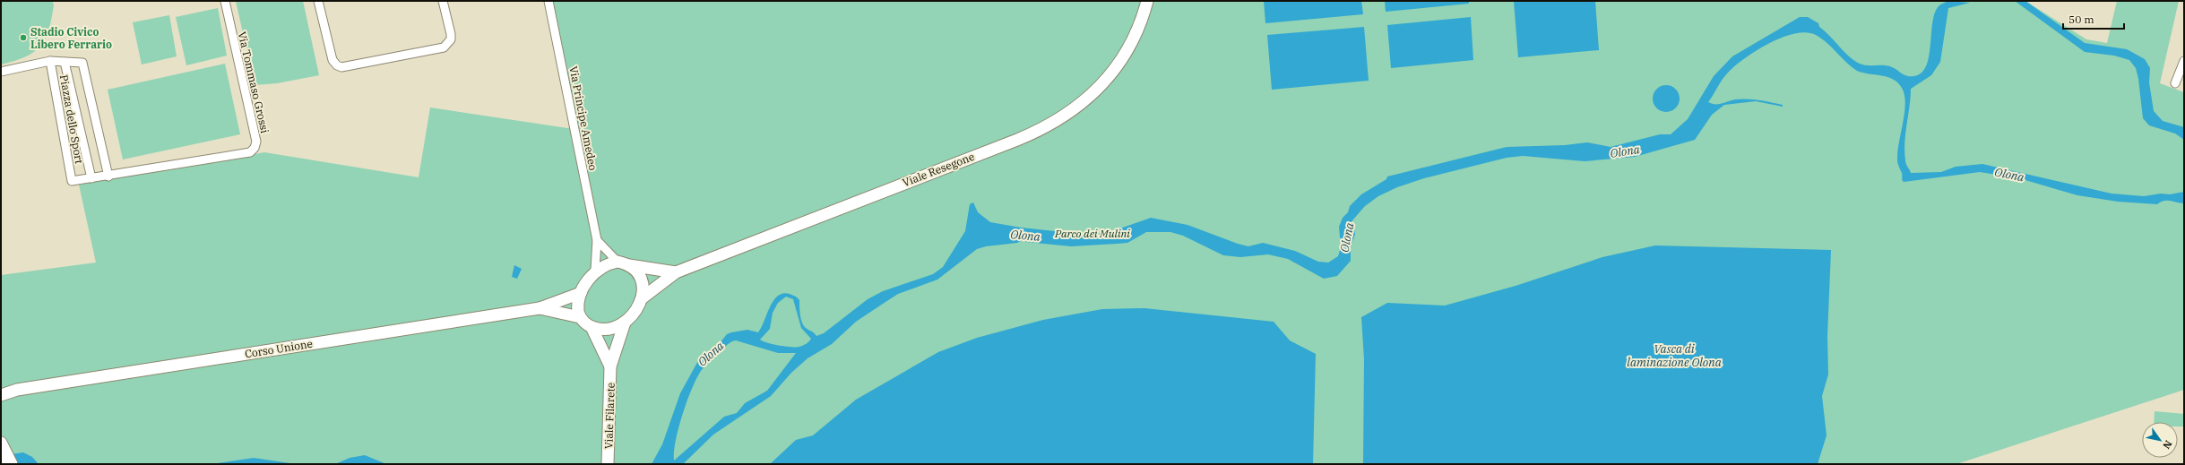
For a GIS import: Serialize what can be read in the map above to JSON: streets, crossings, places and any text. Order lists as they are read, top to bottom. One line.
{"streets":{"street":["Via Tommaso Grossi","Via Principe Amedeo","Piazza dello Sport","Viale Resegone","Corso Unione","Viale Filarete"]},"crossings":[["Via Tommaso Grossi","Piazza dello Sport"],["Via Principe Amedeo","Viale Resegone"],["Via Principe Amedeo","Corso Unione"],["Via Principe Amedeo","Viale Filarete"],["Viale Resegone","Corso Unione"],["Viale Resegone","Viale Filarete"],["Corso Unione","Viale Filarete"]],"water":["Olona","Vasca di laminazione Olona"],"parks":["Parco dei Mulini"],"places":["Stadio Civico Libero Ferrario"],"scale_bar":"50 m","north":"bottom right"}
